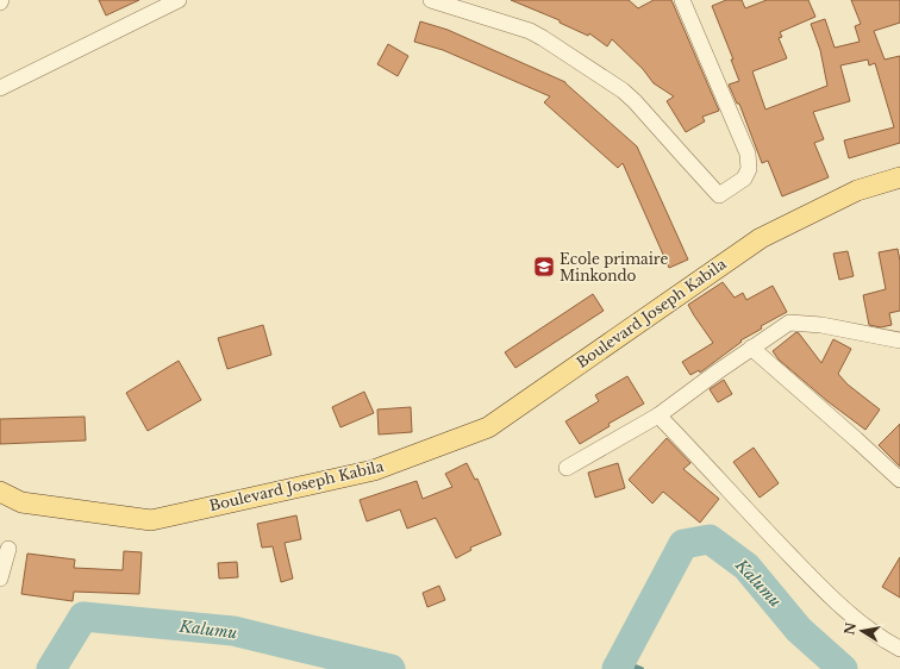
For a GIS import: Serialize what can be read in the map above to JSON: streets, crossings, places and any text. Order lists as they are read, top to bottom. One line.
{"streets":{"main road":["Boulevard Joseph Kabila"]},"water":["Kalumu"],"places":{"school or university":["Ecole primaire Minkondo"]},"north":"left"}
